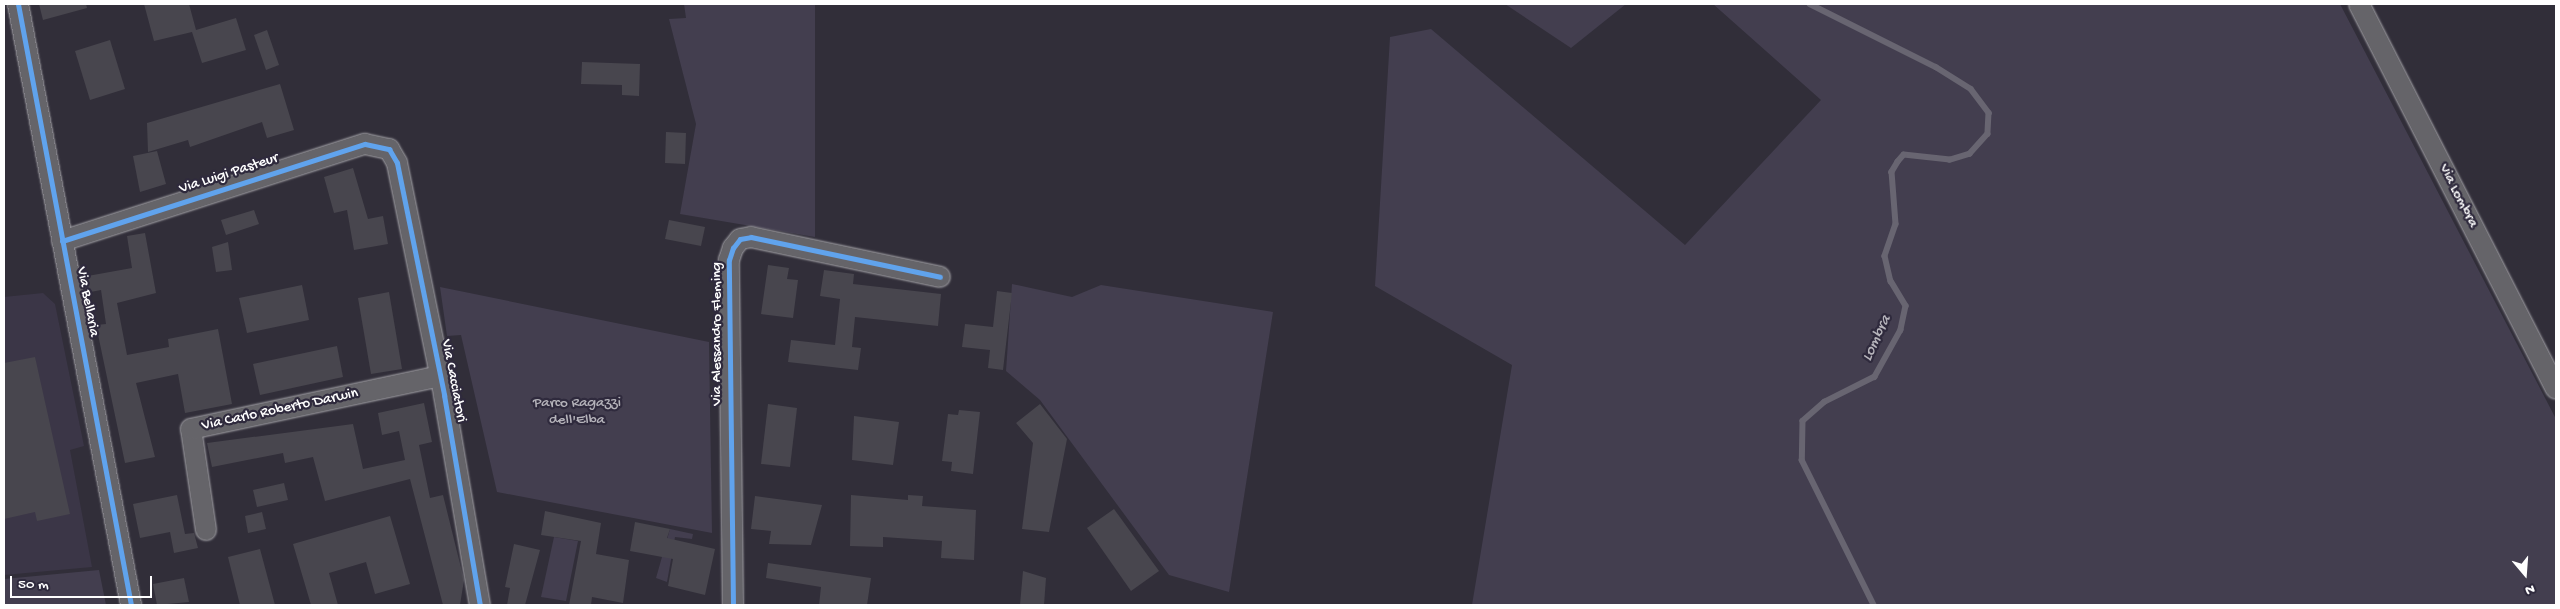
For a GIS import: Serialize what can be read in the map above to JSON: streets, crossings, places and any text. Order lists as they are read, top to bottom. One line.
{"streets":{"street":["Via Luigi Pasteur","Via Lombra","Via Bellaria","Via Alessandro Fleming","Via Cacciatori","Via Carlo Roberto Darwin"]},"crossings":[["Via Luigi Pasteur","Via Bellaria"],["Via Luigi Pasteur","Via Cacciatori"],["Via Cacciatori","Via Carlo Roberto Darwin"]],"water":["Lombra"],"parks":["Parco Ragazzi dell'Elba"],"scale_bar":"50 m","north":"bottom"}
